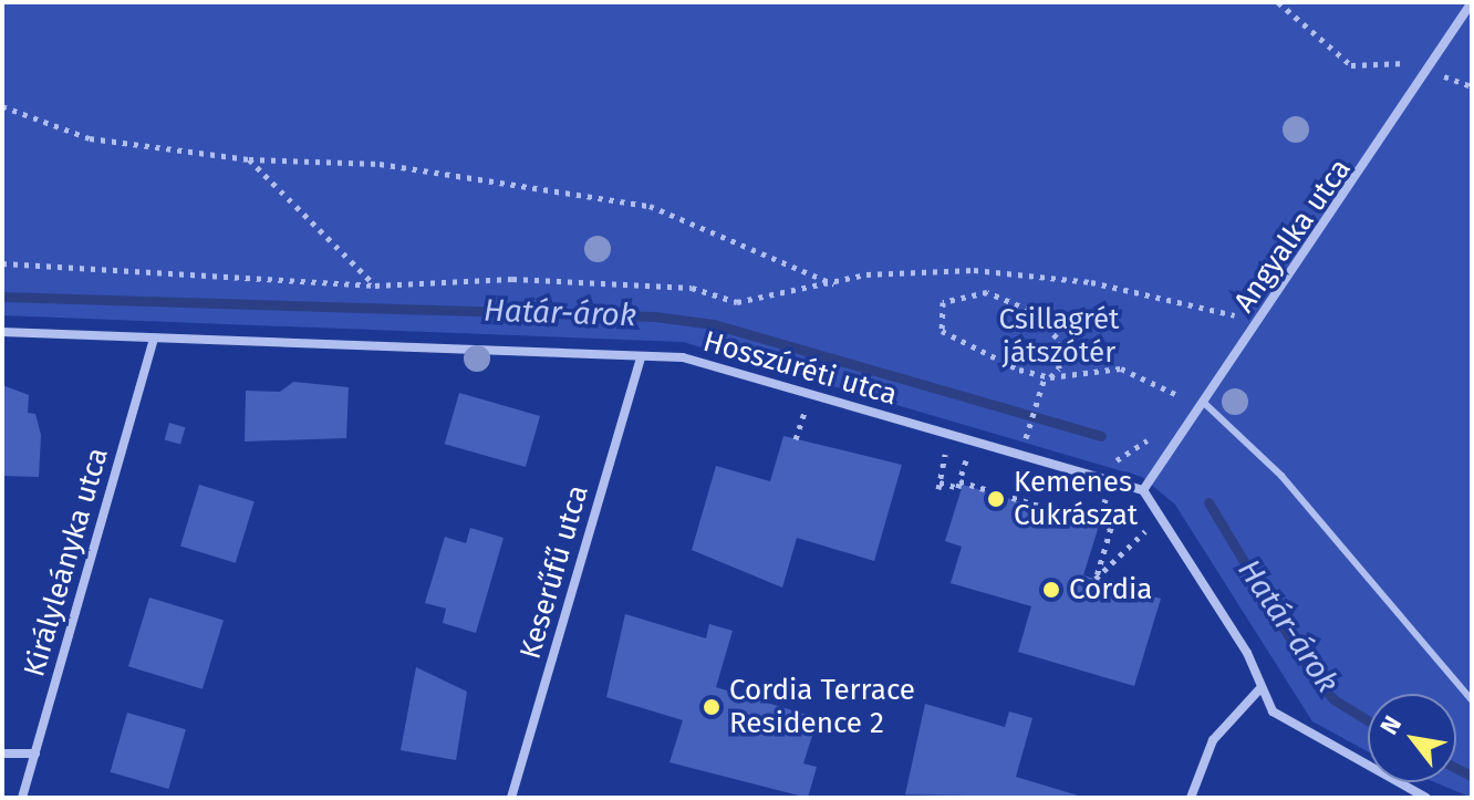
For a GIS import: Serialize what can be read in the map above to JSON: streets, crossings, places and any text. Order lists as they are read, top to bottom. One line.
{"streets":{"street":["Angyalka utca","Hosszúréti utca","Királyleányka utca","Keserűfű utca"]},"crossings":[["Angyalka utca","Hosszúréti utca"],["Hosszúréti utca","Királyleányka utca"],["Hosszúréti utca","Keserűfű utca"]],"water":["Határ-árok"],"parks":["Csillagrét játszótér"],"places":["Kemenes Cukrászat","Cordia","Cordia Terrace Residence 2"],"north":"top left"}
